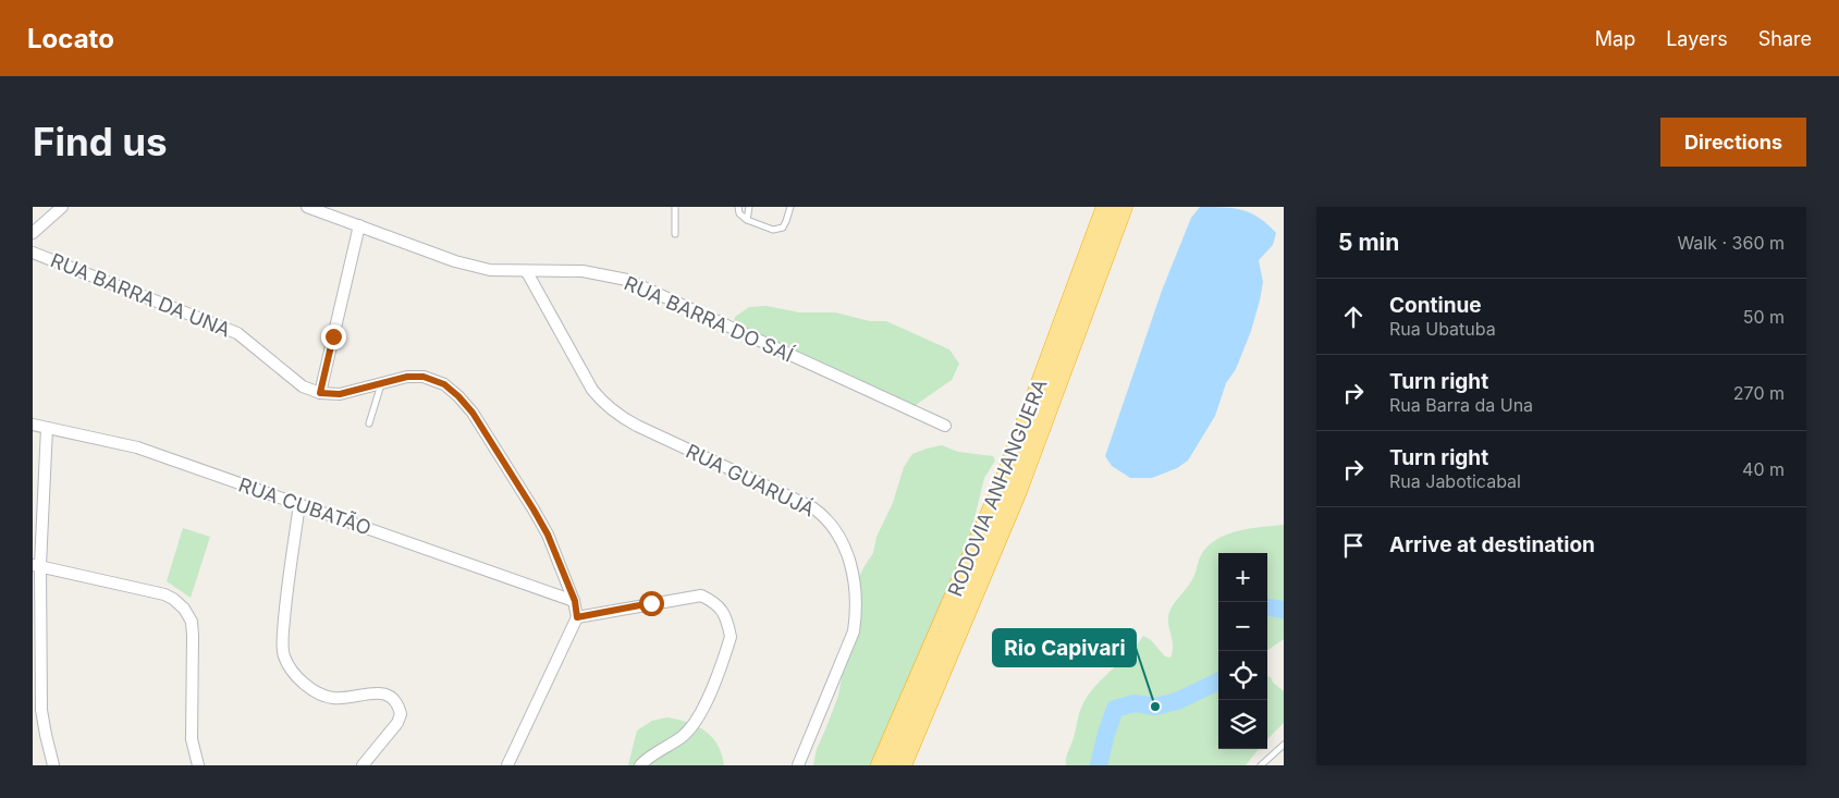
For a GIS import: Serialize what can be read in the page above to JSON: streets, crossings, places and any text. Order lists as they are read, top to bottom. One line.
{"streets":{"highway":["RODOVIA ANHANGUERA"],"street":["RUA BARRA DA UNA","RUA BARRA DO SAÍ","RUA GUARUJÁ","RUA CUBATÃO"]},"crossings":[["RUA BARRA DA UNA","RUA CUBATÃO"],["RUA BARRA DO SAÍ","RUA GUARUJÁ"]],"places":["Rio Capivari"],"page":{"header":"Locato","nav":["Map","Layers","Share"],"buttons":"Directions","title":"Find us","heading":["5 min","Walk · 360 m"],"list":[["Continue","Rua Ubatuba","50 m"],["Turn right","Rua Barra da Una","270 m"],["Turn right","Rua Jaboticabal","40 m"],"Arrive at destination"],"map_buttons":["+","−"]}}
